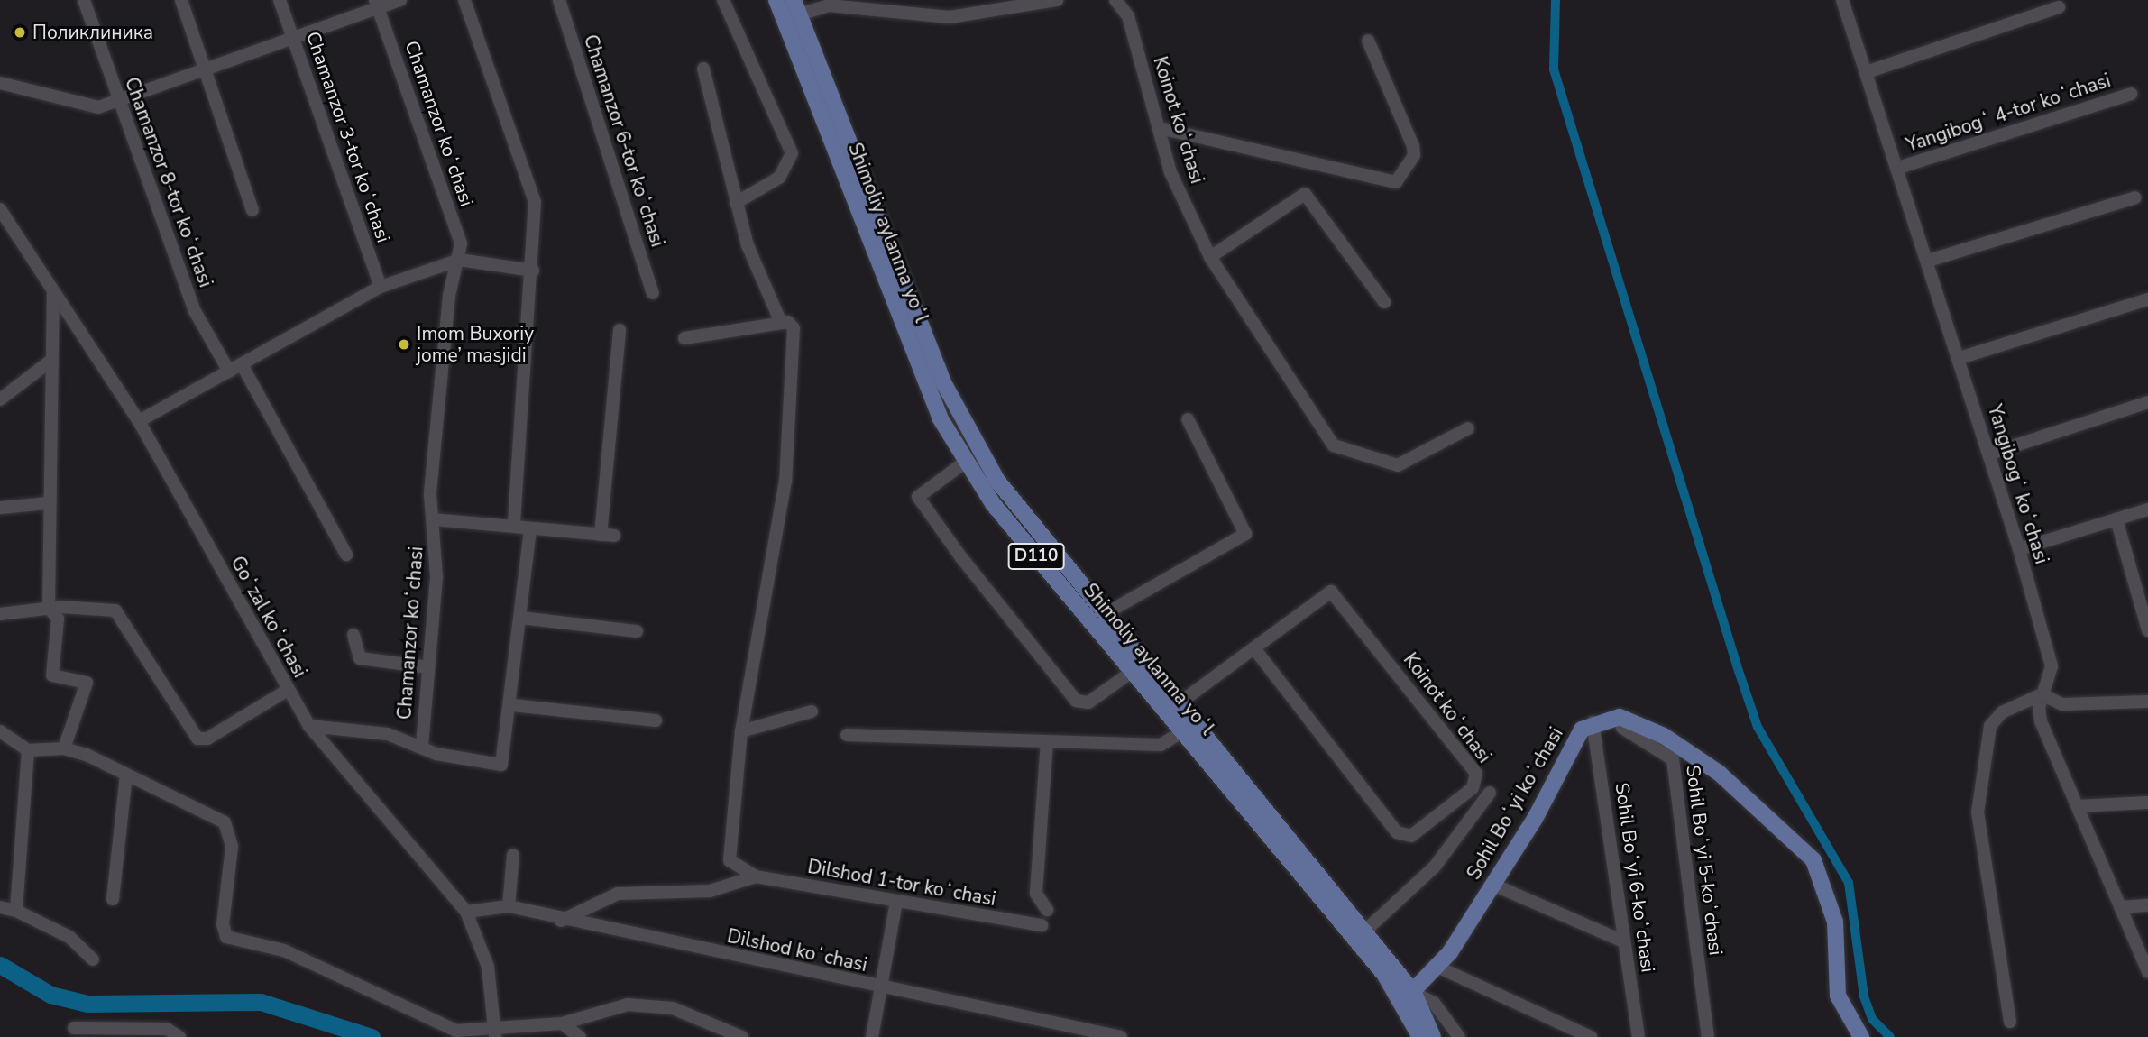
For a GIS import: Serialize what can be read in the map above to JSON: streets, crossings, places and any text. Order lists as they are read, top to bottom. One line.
{"streets":{"main road":["Shimoliy aylanma yoʻl","D110","Sohil Boʻyi koʻchasi"],"street":["Yangibogʻ 4-tor koʻchasi","Koinot koʻchasi","Chamanzor koʻchasi","Chamanzor 3-tor koʻchasi","Chamanzor 6-tor koʻchasi","Chamanzor 8-tor koʻchasi","Yangibogʻ koʻchasi","Goʻzal koʻchasi","Sohil Boʻyi 5-koʻchasi","Sohil Boʻyi 6-koʻchasi","Dilshod 1-tor koʻchasi","Dilshod koʻchasi"]},"crossings":[["Yangibogʻ 4-tor koʻchasi","Yangibogʻ koʻchasi"],["Koinot koʻchasi","Shimoliy aylanma yoʻl"],["Shimoliy aylanma yoʻl","Sohil Boʻyi koʻchasi"],["Goʻzal koʻchasi","Dilshod koʻchasi"],["Sohil Boʻyi koʻchasi","Sohil Boʻyi 5-koʻchasi"],["Sohil Boʻyi koʻchasi","Sohil Boʻyi 6-koʻchasi"]],"places":["Поликлиника","Imom Buxoriy jome’ masjidi"]}
